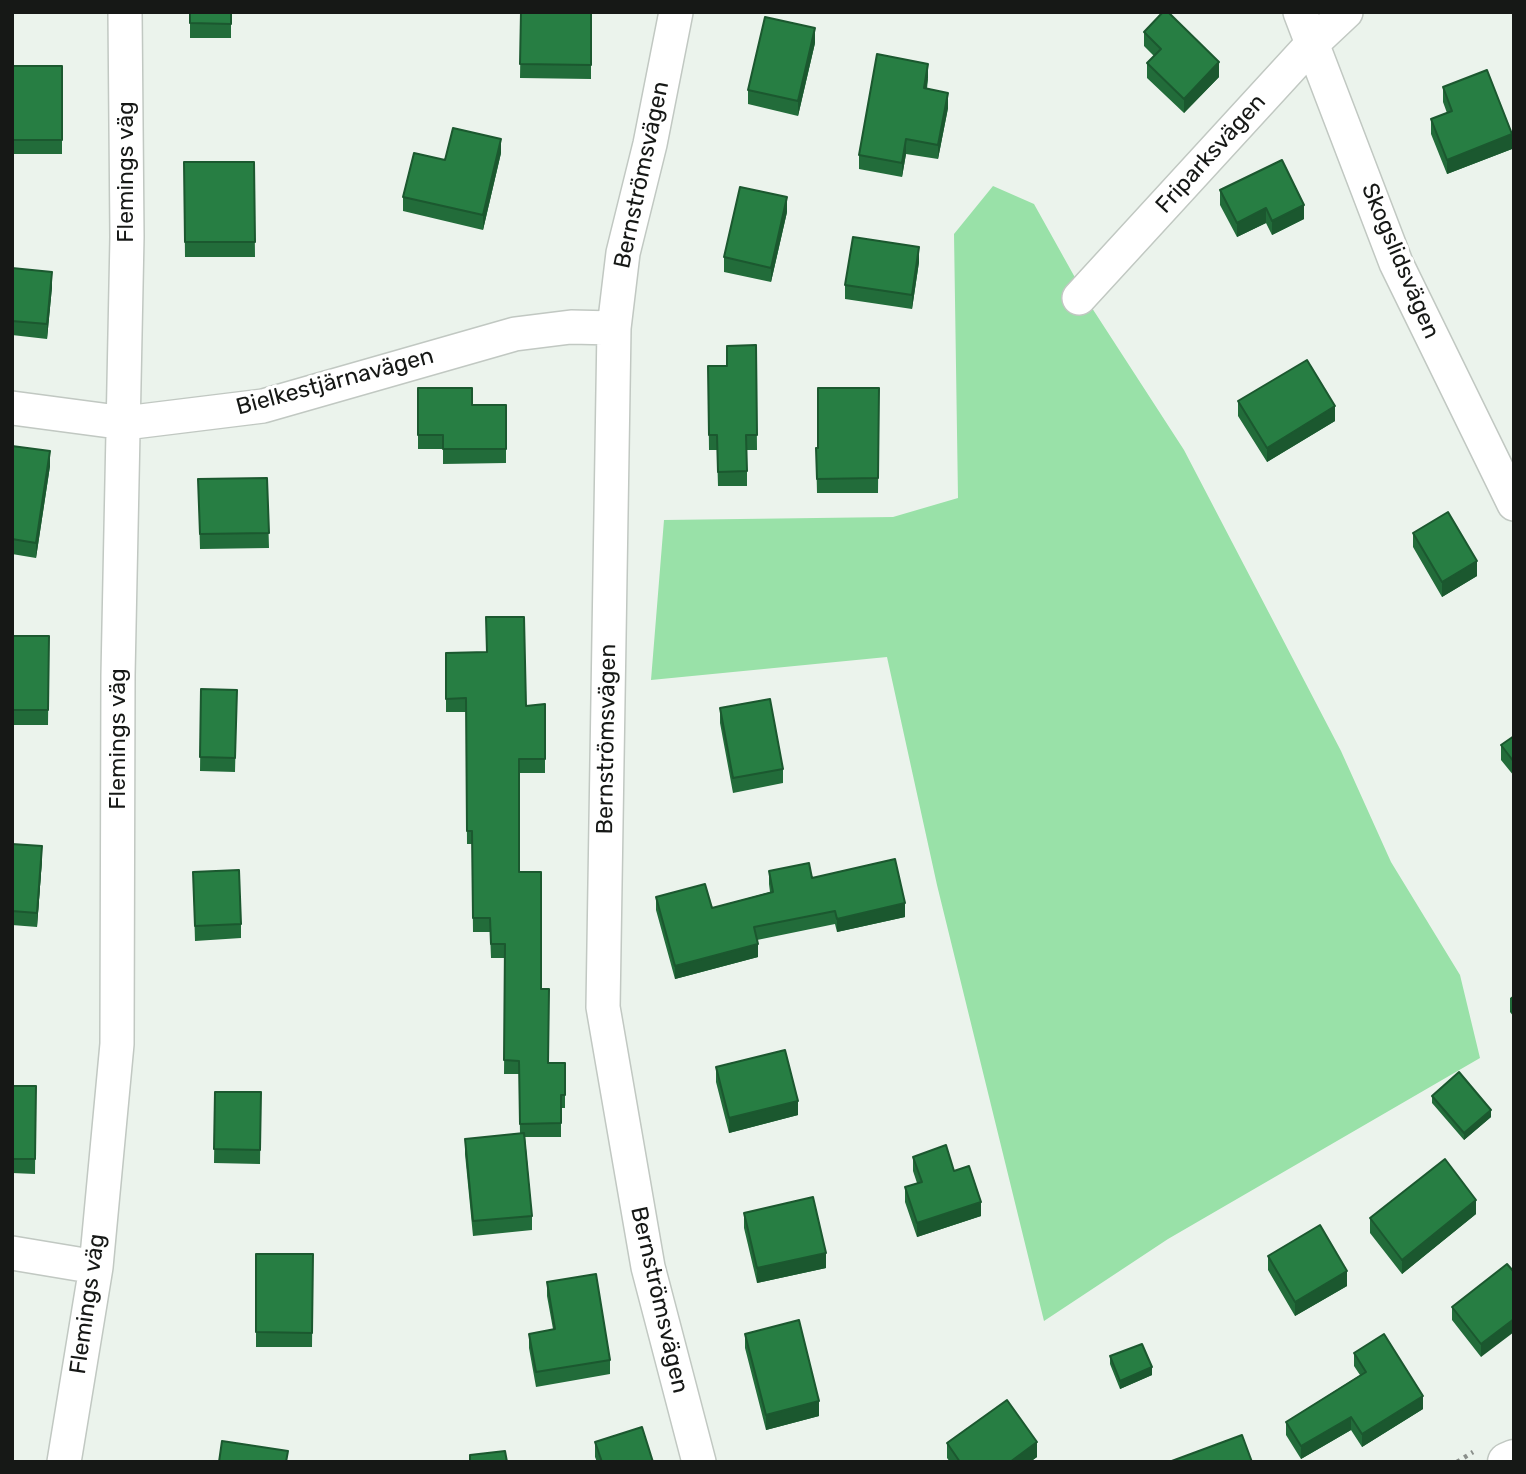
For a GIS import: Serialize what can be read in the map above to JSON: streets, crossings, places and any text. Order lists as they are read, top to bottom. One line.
{"streets":{"street":["Friparksvägen","Flemings väg","Bernströmsvägen","Skogslidsvägen","Bielkestjärnavägen"]},"crossings":[["Friparksvägen","Skogslidsvägen"],["Flemings väg","Bielkestjärnavägen"],["Bernströmsvägen","Bielkestjärnavägen"]]}
